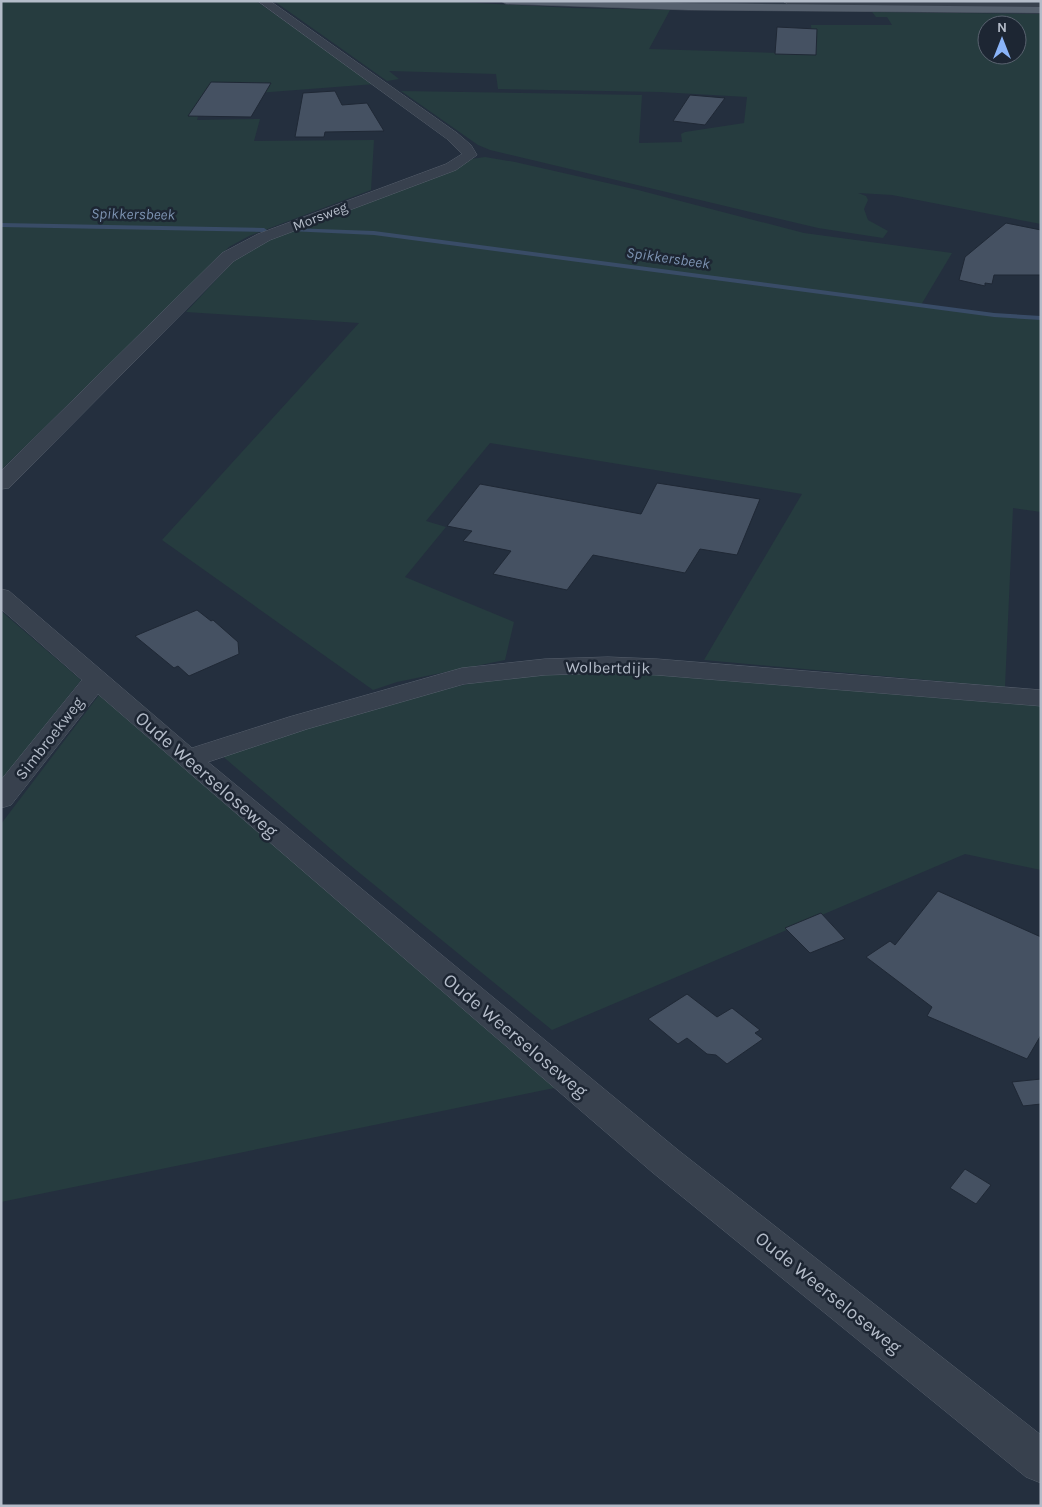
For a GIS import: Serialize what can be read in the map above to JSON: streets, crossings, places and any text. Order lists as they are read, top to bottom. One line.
{"streets":{"street":["Morsweg","Wolbertdijk","Simbroekweg","Oude Weerseloseweg"]},"crossings":[["Wolbertdijk","Oude Weerseloseweg"],["Simbroekweg","Oude Weerseloseweg"]],"water":["Spikkersbeek"],"north":"top"}
